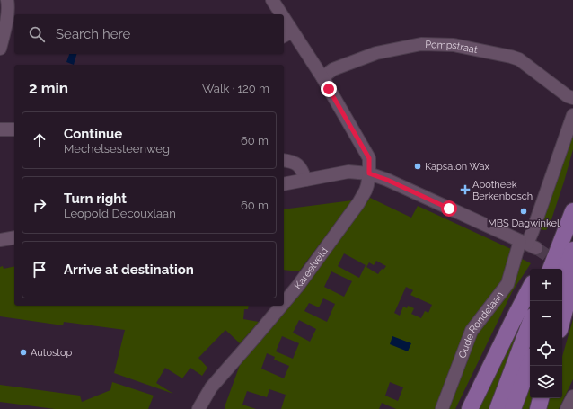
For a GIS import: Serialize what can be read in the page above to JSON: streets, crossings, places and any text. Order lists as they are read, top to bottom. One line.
{"streets":{"street":["Pompstraat","Kareelveld","Oude Rondelaan"]},"crossings":[["Pompstraat","Kareelveld"]],"places":{"other":["Kapsalon Wax","MBS Dagwinkel","Autostop"],"health":["Apotheek Berkenbosch"]},"page":{"search":"Search here","heading":["2 min","Walk · 120 m"],"list":[["Continue","Mechelsesteenweg","60 m"],["Turn right","Leopold Decouxlaan","60 m"],"Arrive at destination"],"map_buttons":["+","−"]}}
